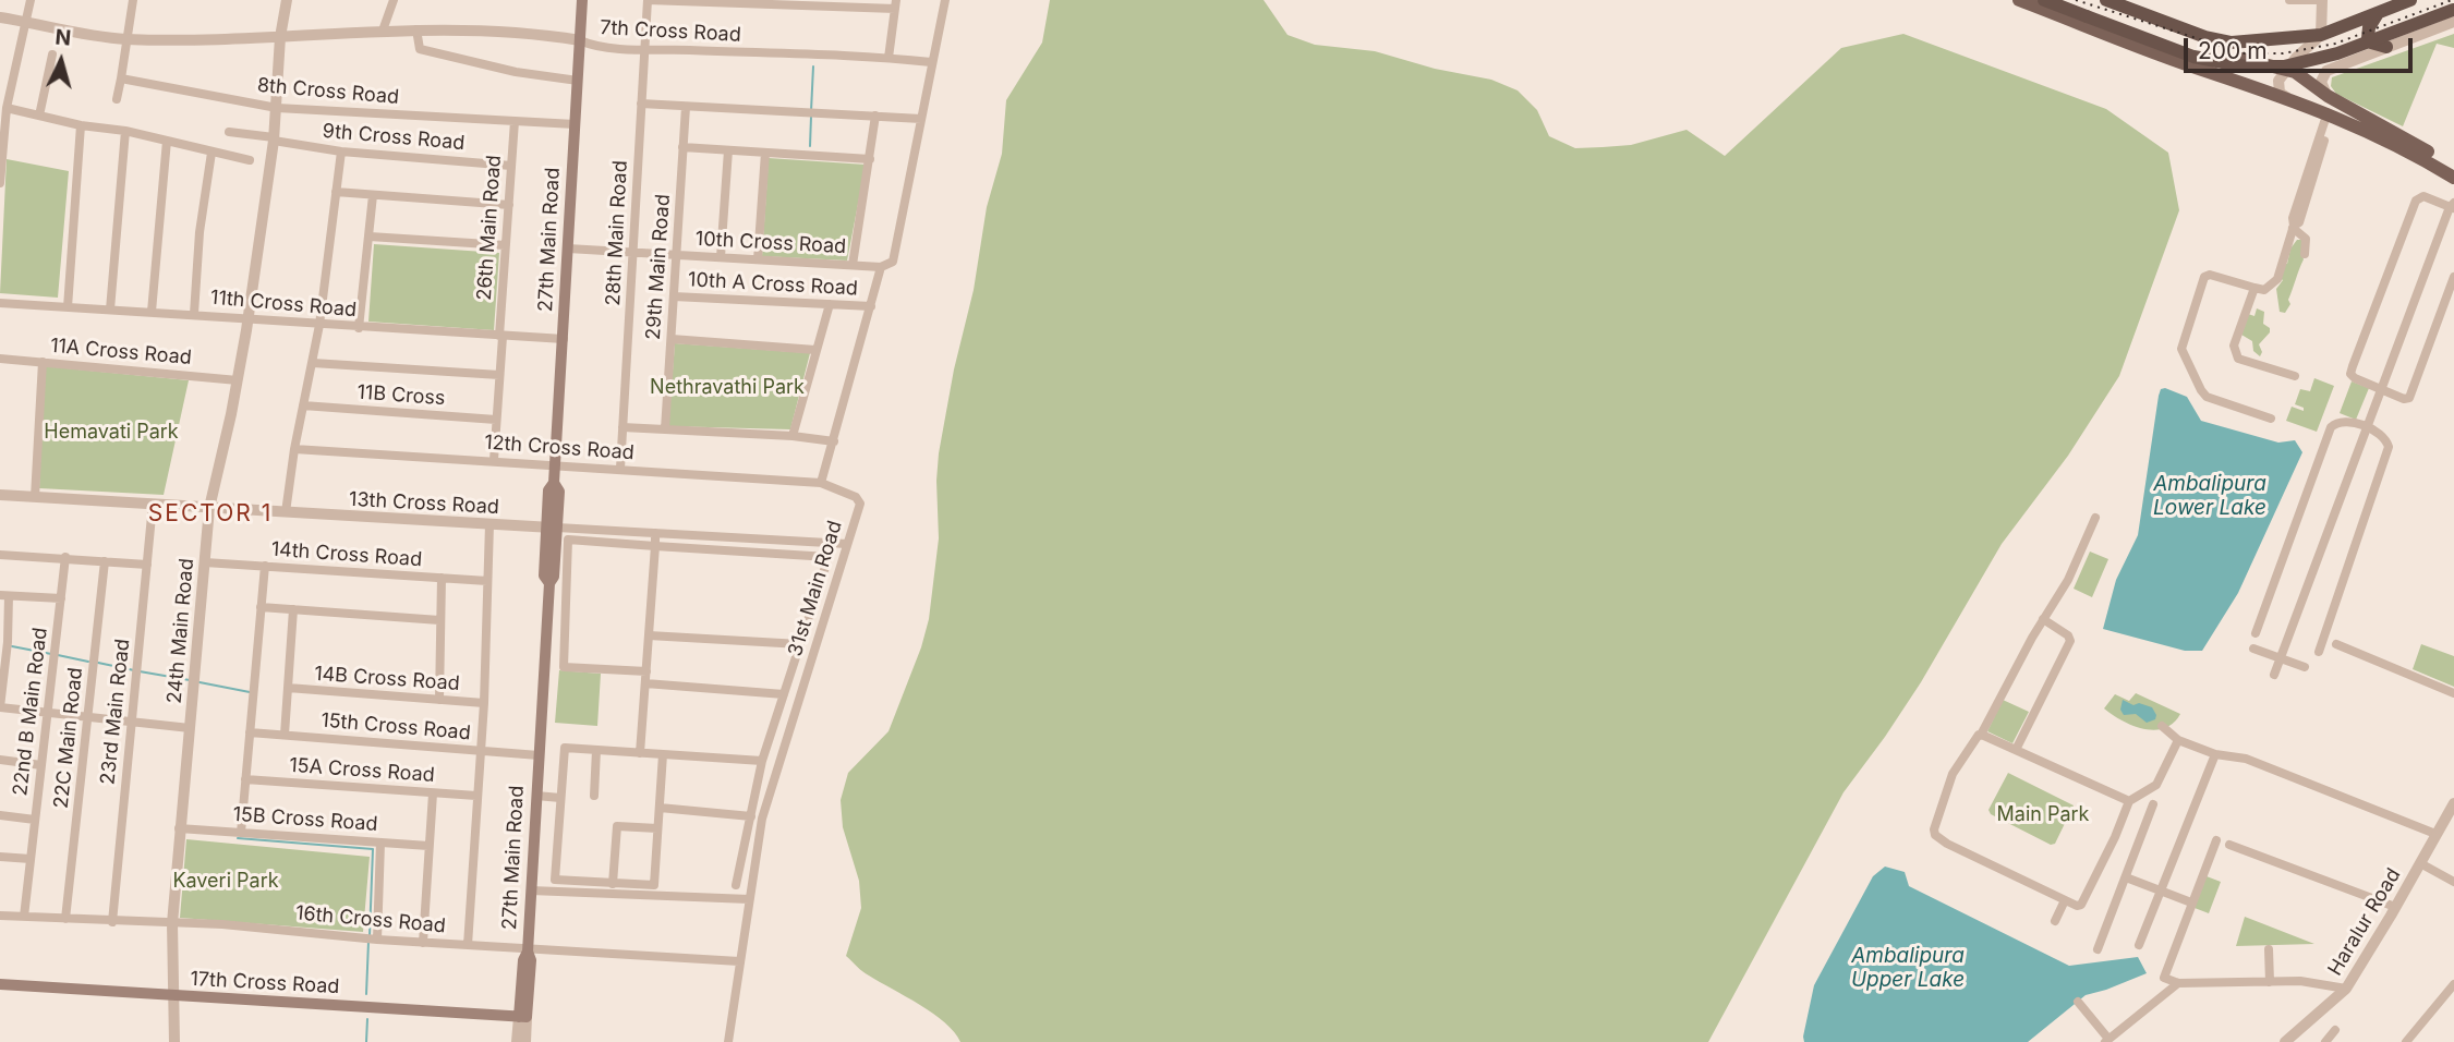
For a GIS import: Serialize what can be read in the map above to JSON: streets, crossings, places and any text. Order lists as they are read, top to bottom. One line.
{"streets":{"main road":["27th Main Road","17th Cross Road"],"street":["7th Cross Road","8th Cross Road","9th Cross Road","26th Main Road","28th Main Road","10th Cross Road","29th Main Road","10th A Cross Road","11th Cross Road","11A Cross Road","11B Cross","12th Cross Road","13th Cross Road","14th Cross Road","31st Main Road","24th Main Road","14B Cross Road","22nd B Main Road","23rd Main Road","15th Cross Road","22C Main Road","15A Cross Road","15B Cross Road","16th Cross Road","Haralur Road"]},"crossings":[["7th Cross Road","28th Main Road"],["7th Cross Road","27th Main Road"],["7th Cross Road","24th Main Road"],["8th Cross Road","26th Main Road"],["8th Cross Road","27th Main Road"],["8th Cross Road","24th Main Road"],["9th Cross Road","26th Main Road"],["9th Cross Road","24th Main Road"],["26th Main Road","11th Cross Road"],["26th Main Road","11B Cross"],["26th Main Road","12th Cross Road"],["28th Main Road","10th Cross Road"],["28th Main Road","12th Cross Road"],["27th Main Road","10th Cross Road"],["27th Main Road","11th Cross Road"],["27th Main Road","12th Cross Road"],["27th Main Road","13th Cross Road"],["27th Main Road","15th Cross Road"],["27th Main Road","16th Cross Road"],["27th Main Road","17th Cross Road"],["10th Cross Road","29th Main Road"],["29th Main Road","10th A Cross Road"],["11th Cross Road","24th Main Road"],["11A Cross Road","24th Main Road"],["12th Cross Road","31st Main Road"],["13th Cross Road","31st Main Road"],["13th Cross Road","24th Main Road"],["13th Cross Road","23rd Main Road"],["14th Cross Road","24th Main Road"],["31st Main Road","16th Cross Road"],["24th Main Road","15B Cross Road"],["24th Main Road","16th Cross Road"],["24th Main Road","17th Cross Road"],["22nd B Main Road","16th Cross Road"],["23rd Main Road","16th Cross Road"],["22C Main Road","16th Cross Road"]],"districts":["SECTOR 1"],"water":["Ambalipura Lower Lake","Ambalipura Upper Lake"],"parks":["Nethravathi Park","Hemavati Park","Main Park","Kaveri Park"],"scale_bar":"200 m","north":"top"}
